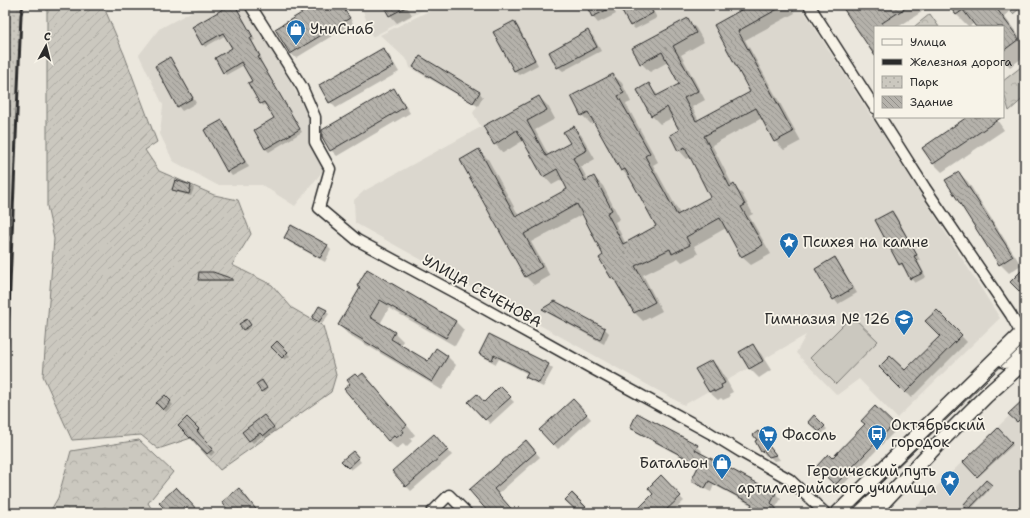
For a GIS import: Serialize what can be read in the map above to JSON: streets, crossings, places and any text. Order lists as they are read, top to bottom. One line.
{"streets":{"street":["УЛИЦА СЕЧЕНОВА"]},"places":{"shop":["УниСнаб","Батальон"],"place":["Психея на камне","Героический путь артиллерийского училища"],"school or university":["Гимназия № 126"],"bus stop":["Октябрьский городок"],"supermarket":["Фасоль"]},"legend":["Улица","Железная дорога","Парк","Здание"],"north":"top"}
